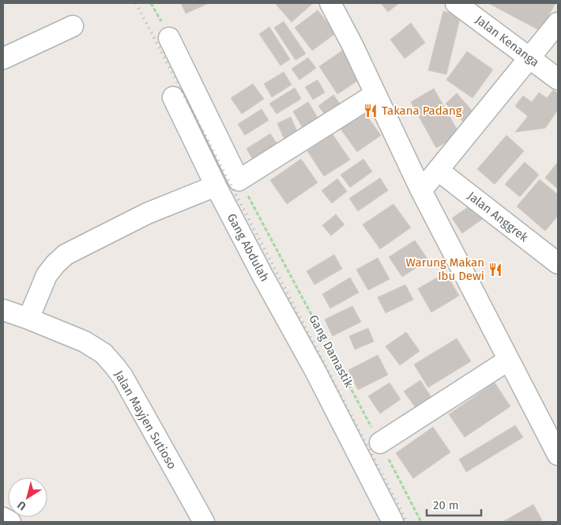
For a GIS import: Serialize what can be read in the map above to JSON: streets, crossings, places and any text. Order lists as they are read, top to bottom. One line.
{"streets":{"street":["Jalan Kenanga","Jalan Anggrek","Gang Abdulah","Jalan Mayjen Sutioso"],"path":["Gang Damastik"]},"places":{"restaurant":["Takana Padang","Warung Makan Ibu Dewi"]},"scale_bar":"20 m","north":"bottom left"}
